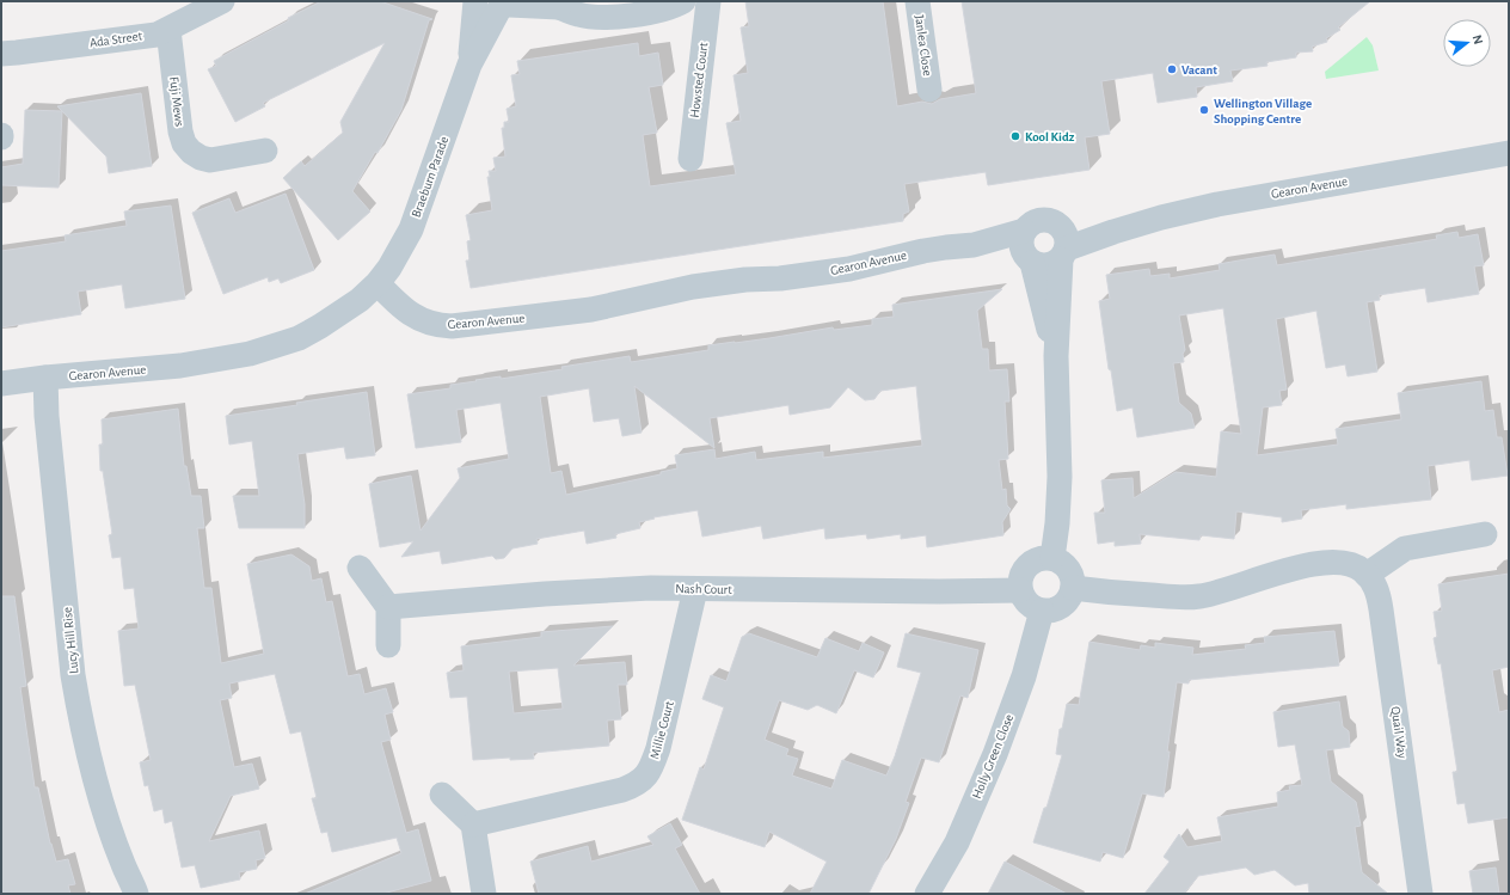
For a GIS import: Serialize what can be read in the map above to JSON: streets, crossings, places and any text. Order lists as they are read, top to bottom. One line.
{"streets":{"street":["Ada Street","Janlea Close","Howsted Court","Fuji Mews","Braeburn Parade","Gearon Avenue","Nash Court","Lucy Hill Rise","Millie Court","Quail Way","Holly Green Close"]},"crossings":[["Ada Street","Fuji Mews"],["Braeburn Parade","Gearon Avenue"],["Gearon Avenue","Lucy Hill Rise"],["Nash Court","Millie Court"],["Nash Court","Holly Green Close"]],"places":["Vacant","Wellington Village Shopping Centre","Kool Kidz"],"north":"right"}
